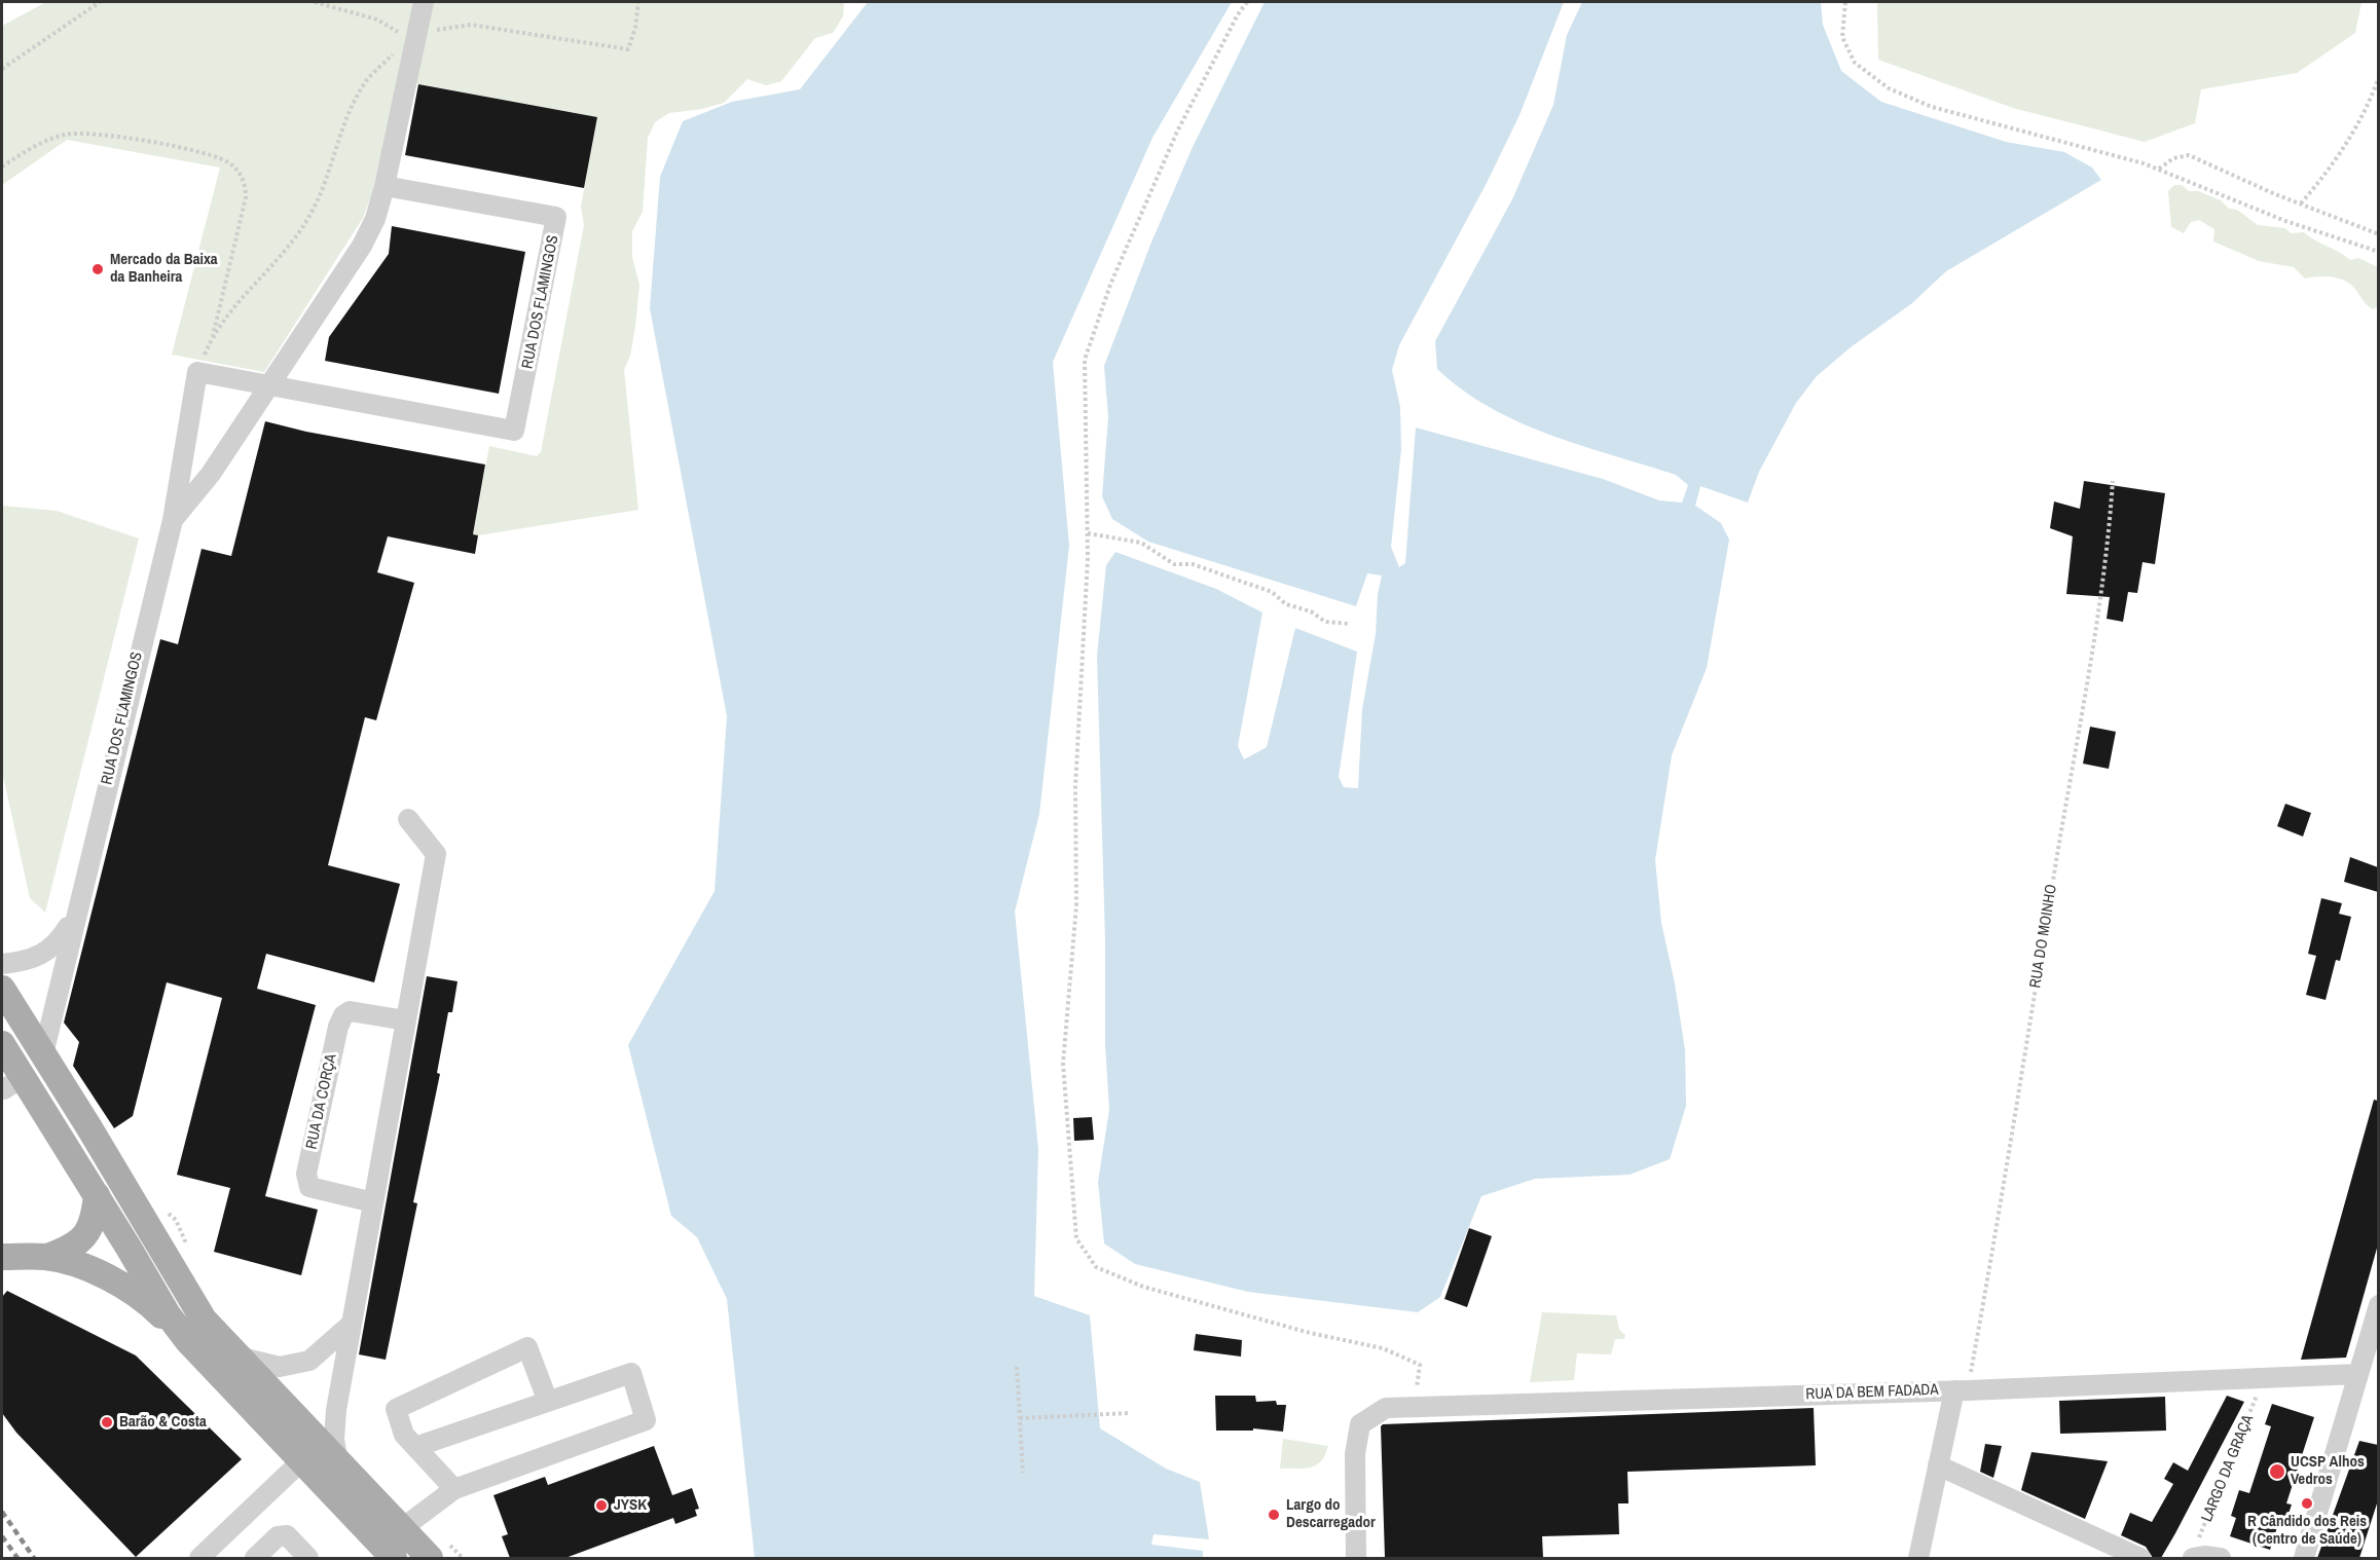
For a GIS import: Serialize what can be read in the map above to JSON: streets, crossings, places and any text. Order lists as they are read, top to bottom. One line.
{"streets":{"street":["RUA DOS FLAMINGOS","RUA DA CORÇA","RUA DA BEM FADADA"],"path":["RUA DO MOINHO","LARGO DA GRAÇA"]},"crossings":[["RUA DO MOINHO","RUA DA BEM FADADA"],["RUA DA BEM FADADA","LARGO DA GRAÇA"]],"places":["Mercado da Baixa da Banheira","Barão & Costa","UCSP Alhos Vedros","R Cândido dos Reis (Centro de Saúde)","JYSK","Largo do Descarregador"]}
